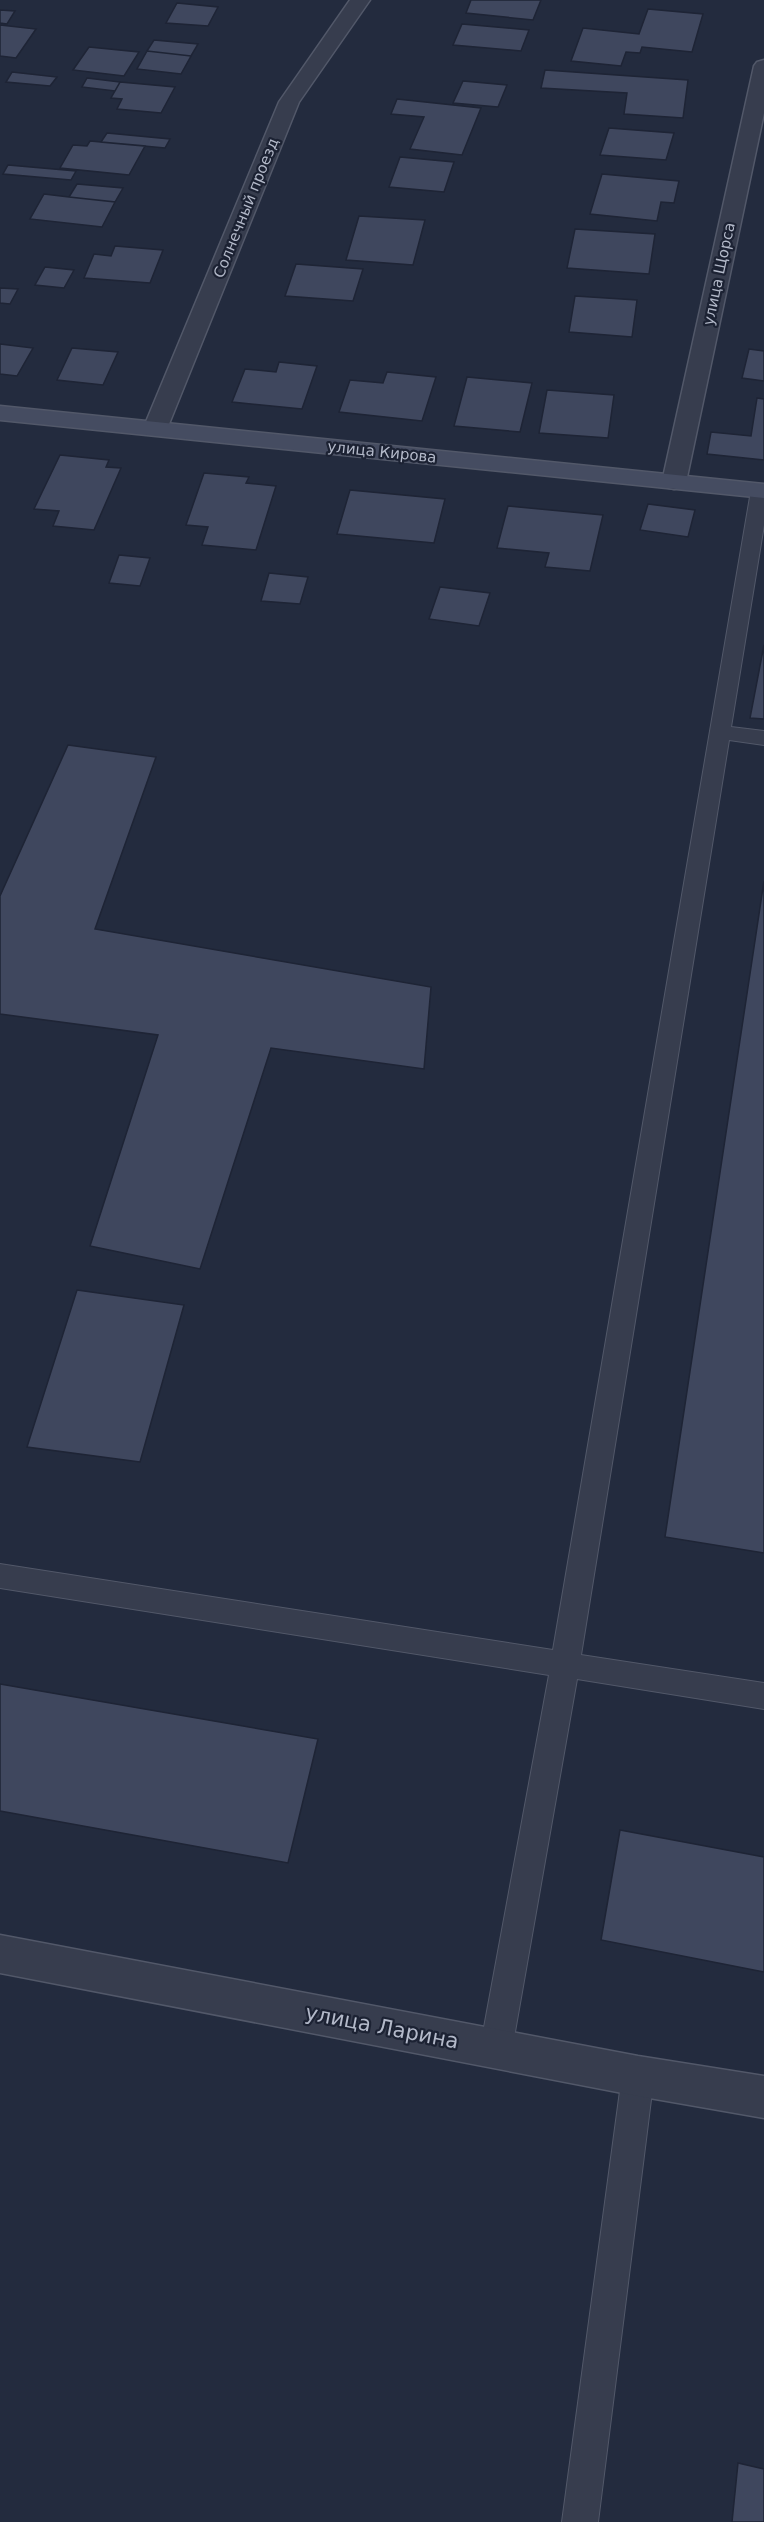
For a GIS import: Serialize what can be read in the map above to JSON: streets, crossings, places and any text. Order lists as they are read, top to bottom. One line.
{"streets":{"street":["Солнечный проезд","улица Щорса","улица Кирова","улица Ларина"]},"crossings":[["Солнечный проезд","улица Кирова"],["улица Щорса","улица Кирова"]]}
